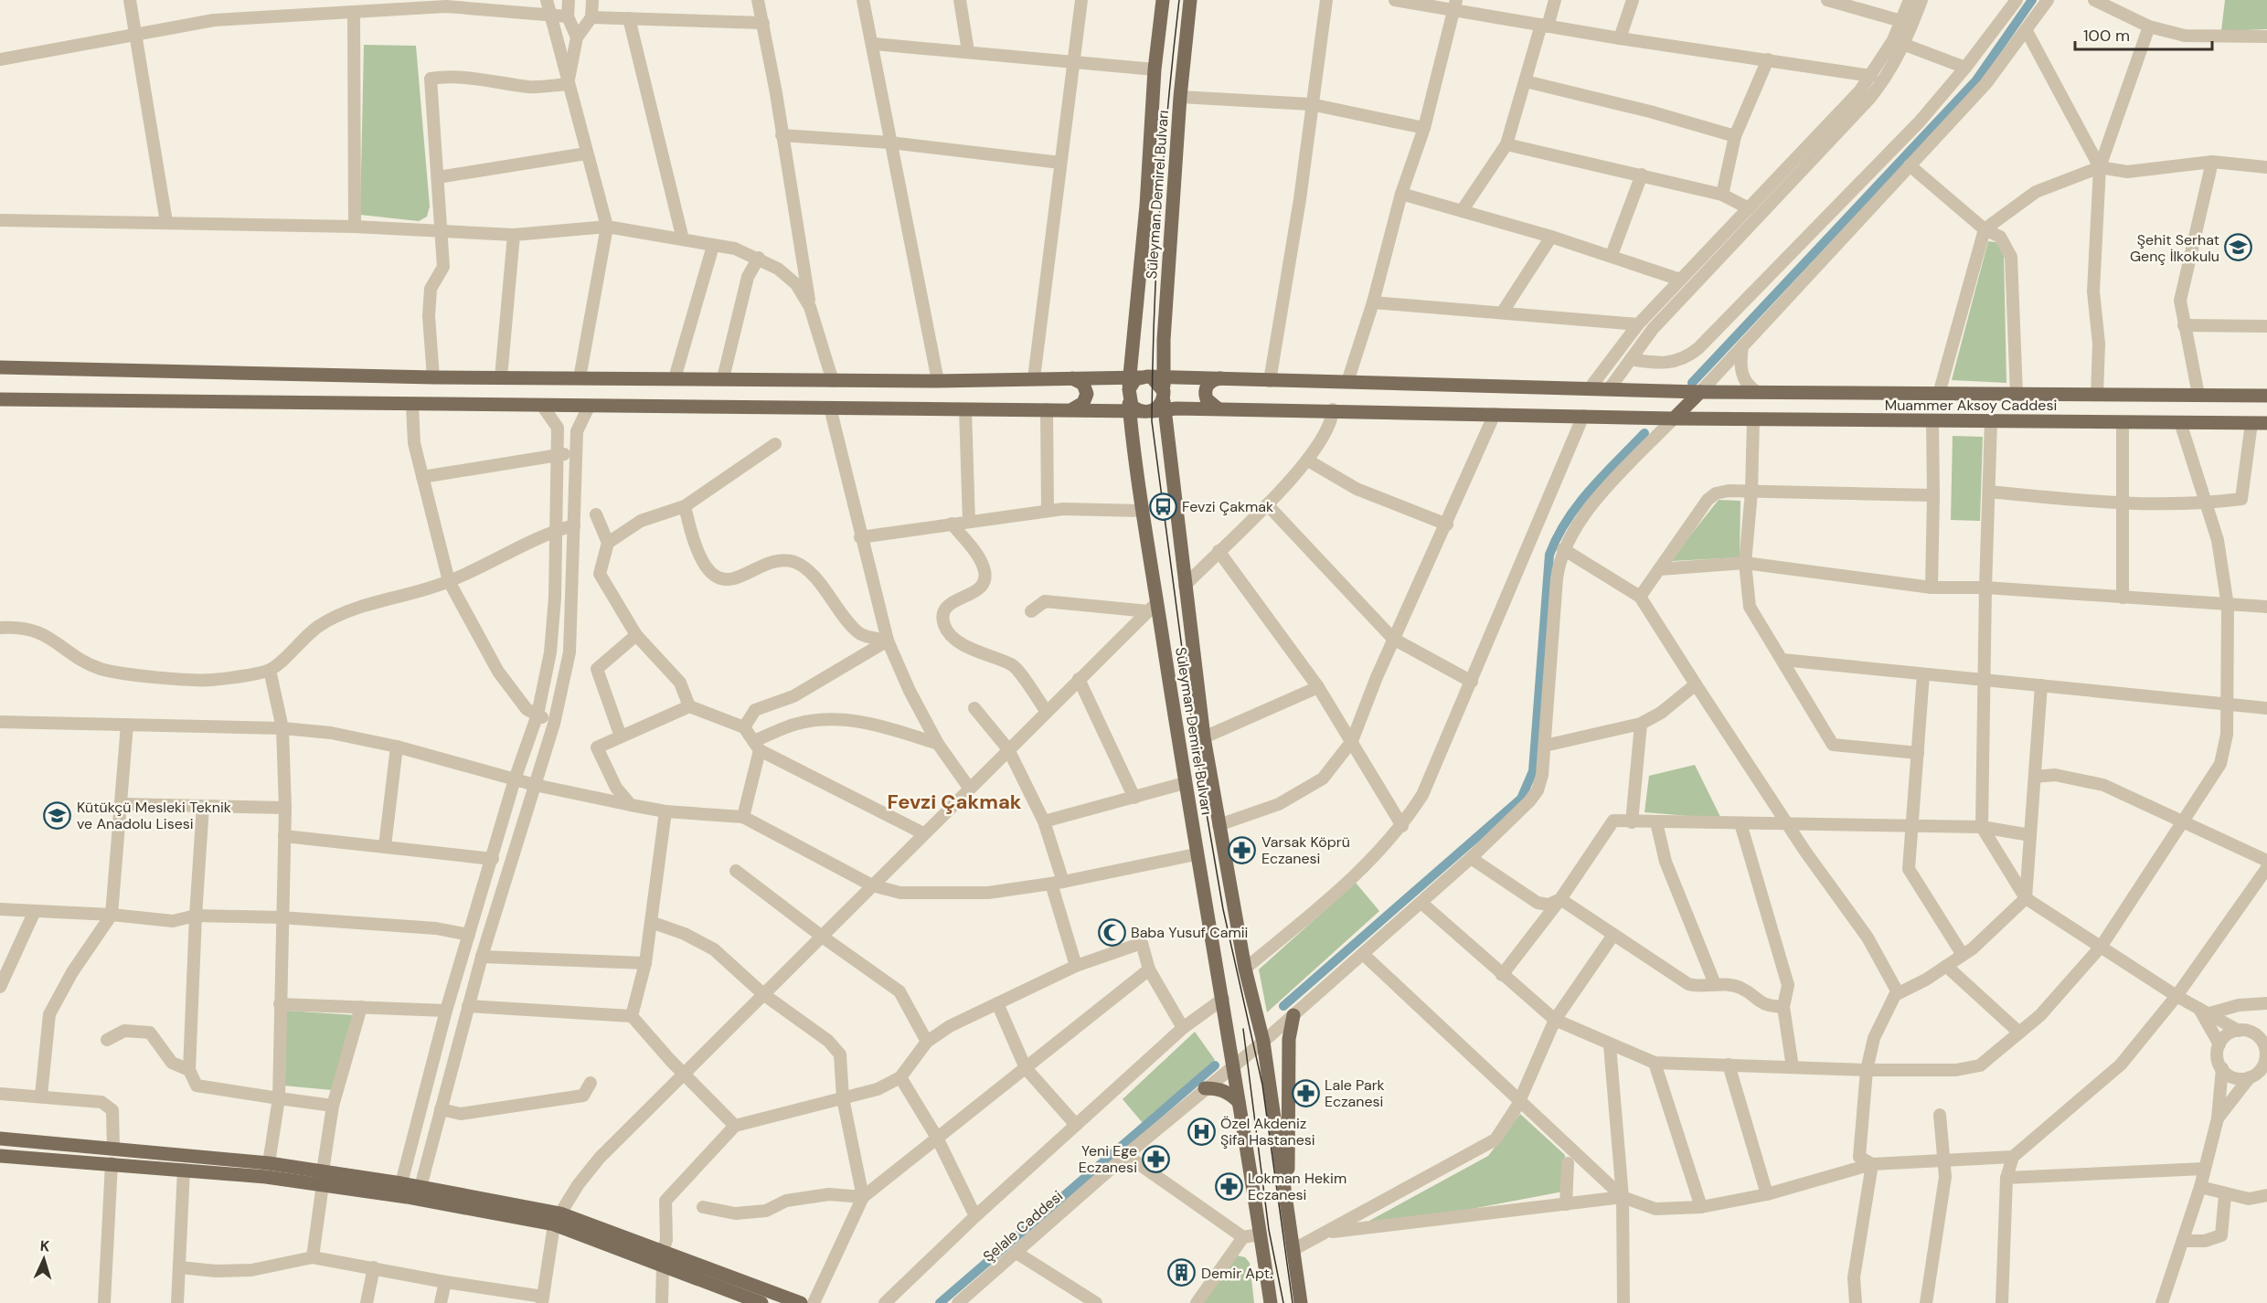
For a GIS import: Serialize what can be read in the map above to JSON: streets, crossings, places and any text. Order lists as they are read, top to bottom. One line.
{"streets":{"main road":["Süleyman Demirel Bulvarı","Muammer Aksoy Caddesi"],"street":["Şelale Caddesi"]},"crossings":[["Süleyman Demirel Bulvarı","Muammer Aksoy Caddesi"],["Süleyman Demirel Bulvarı","Şelale Caddesi"],["Muammer Aksoy Caddesi","Şelale Caddesi"]],"districts":["Fevzi Çakmak"],"places":{"school or university":["Şehit Serhat Genç İlkokulu","Kütükçü Mesleki Teknik ve Anadolu Lisesi"],"bus stop":["Fevzi Çakmak"],"pharmacy":["Varsak Köprü Eczanesi","Lale Park Eczanesi","Yeni Ege Eczanesi","Lokman Hekim Eczanesi"],"mosque":["Baba Yusuf Camii"],"hospital":["Özel Akdeniz Şifa Hastanesi"],"building":["Demir Apt."]},"scale_bar":"100 m","north":"top"}
